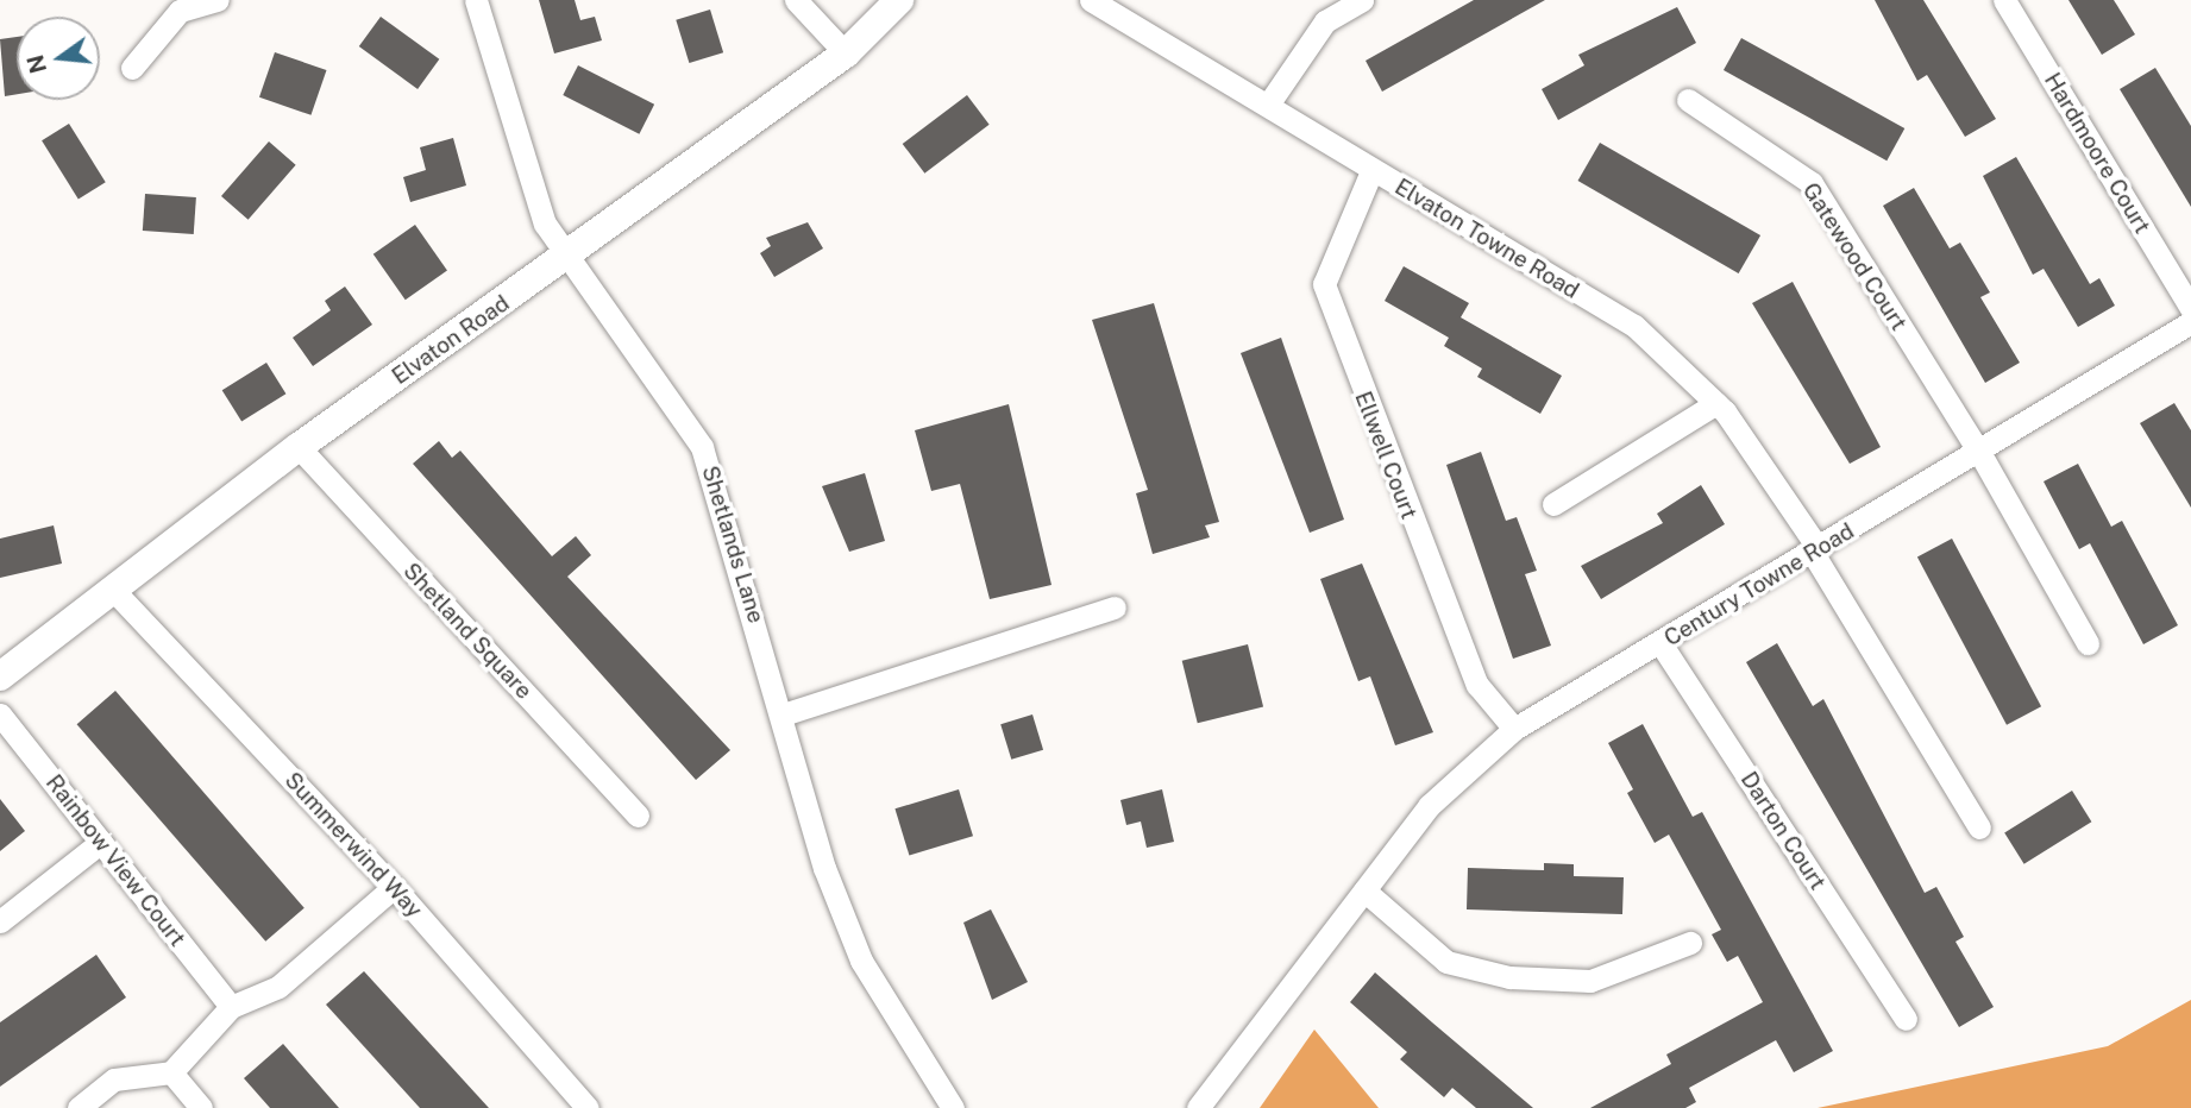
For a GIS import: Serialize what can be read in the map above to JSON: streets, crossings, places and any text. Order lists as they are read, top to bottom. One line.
{"streets":{"street":["Hardmoore Court","Elvaton Towne Road","Gatewood Court","Elvaton Road","Ellwell Court","Shetlands Lane","Century Towne Road","Shetland Square","Darton Court","Summerwind Way","Rainbow View Court"]},"crossings":[["Elvaton Towne Road","Ellwell Court"],["Elvaton Towne Road","Century Towne Road"],["Gatewood Court","Century Towne Road"],["Elvaton Road","Shetlands Lane"],["Elvaton Road","Shetland Square"],["Elvaton Road","Summerwind Way"],["Ellwell Court","Century Towne Road"],["Century Towne Road","Darton Court"]],"north":"left"}
